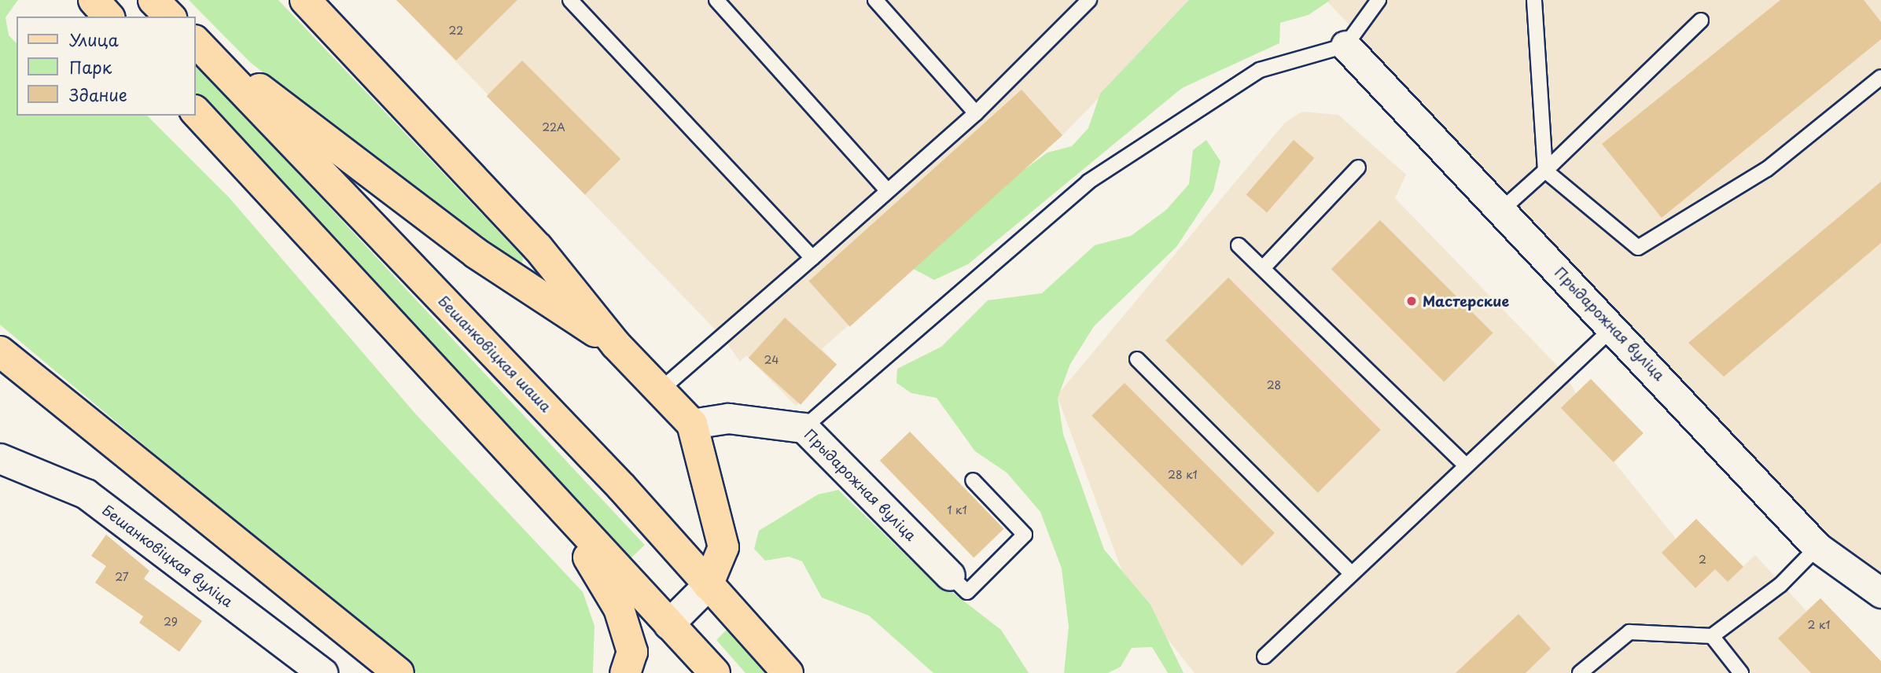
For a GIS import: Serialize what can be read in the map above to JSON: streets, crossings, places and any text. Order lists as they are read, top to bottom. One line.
{"streets":{"main road":["Бешанковіцкая шаша"],"street":["Прыдарожная вуліца","Бешанковіцкая вуліца"]},"places":["Мастерские"],"house_numbers":["22","22А","24","28","28 к1","1 к1","2","27","29","2 к1"],"legend":["Улица","Парк","Здание"]}
